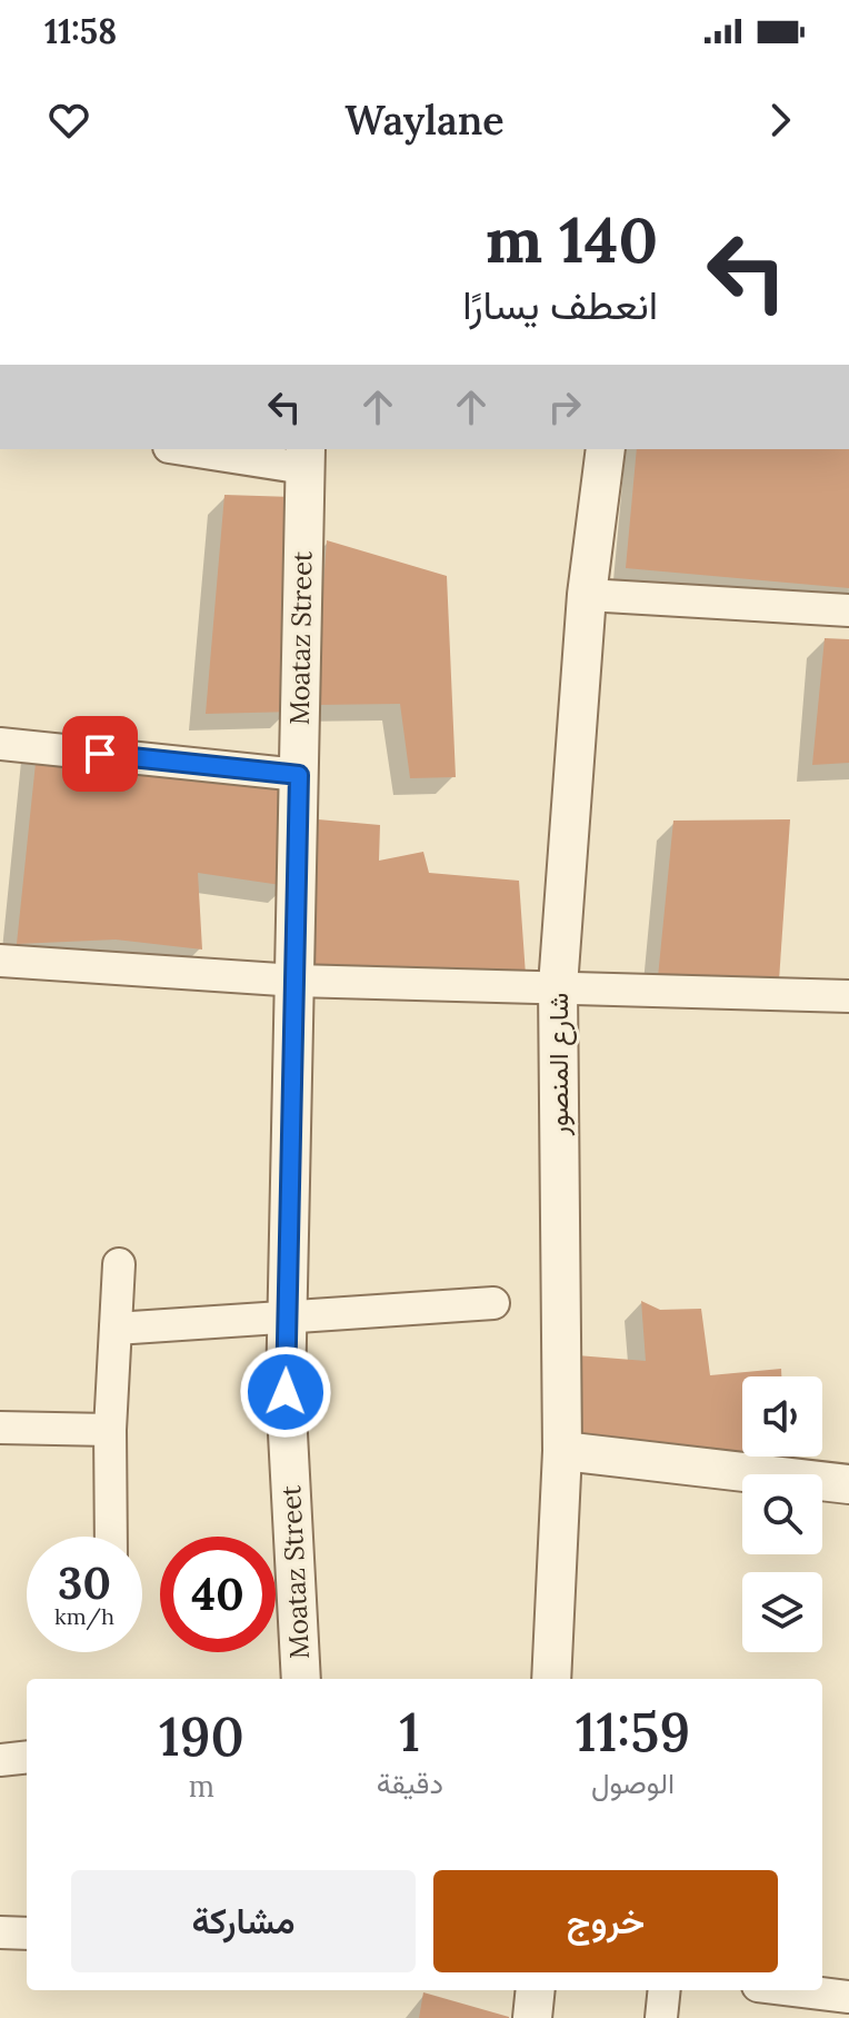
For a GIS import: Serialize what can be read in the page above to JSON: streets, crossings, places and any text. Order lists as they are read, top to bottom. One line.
{"streets":{"street":["Moataz Street","شارع المنصور"]},"page":{"status":"11:58","header":"Waylane","turn":["140 m","انعطف يسارًا"],"speed":"30 km/h","limit":"40","eta":["11:59","الوصول","1","دقيقة","190","m"],"buttons":["خروج","مشاركة"]}}
